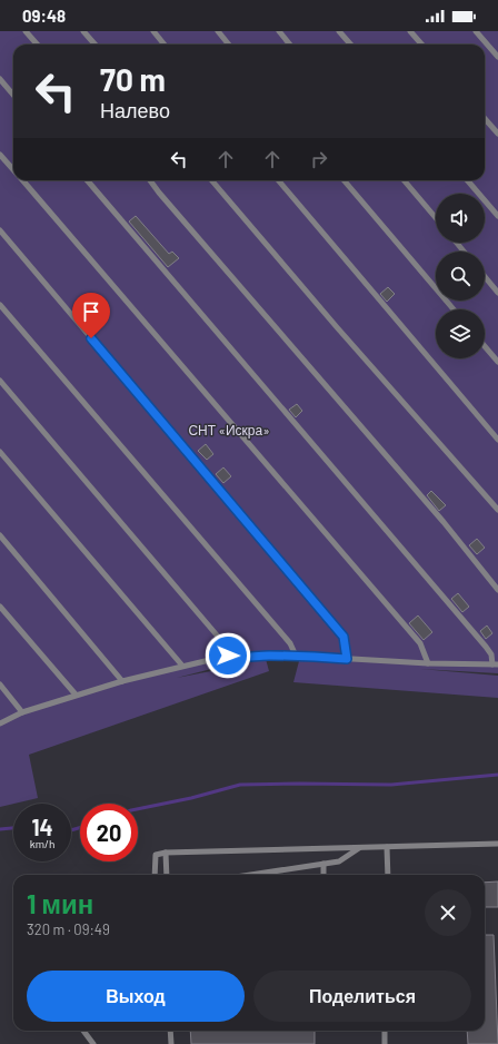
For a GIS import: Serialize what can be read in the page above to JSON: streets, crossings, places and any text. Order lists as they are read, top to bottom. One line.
{"parks":["СНТ «Искра»"],"page":{"status":"09:48","turn":["70 m","Налево"],"speed":"14 km/h","limit":"20","heading":["1 мин","320 m · 09:49"],"buttons":["Выход","Поделиться"]}}
